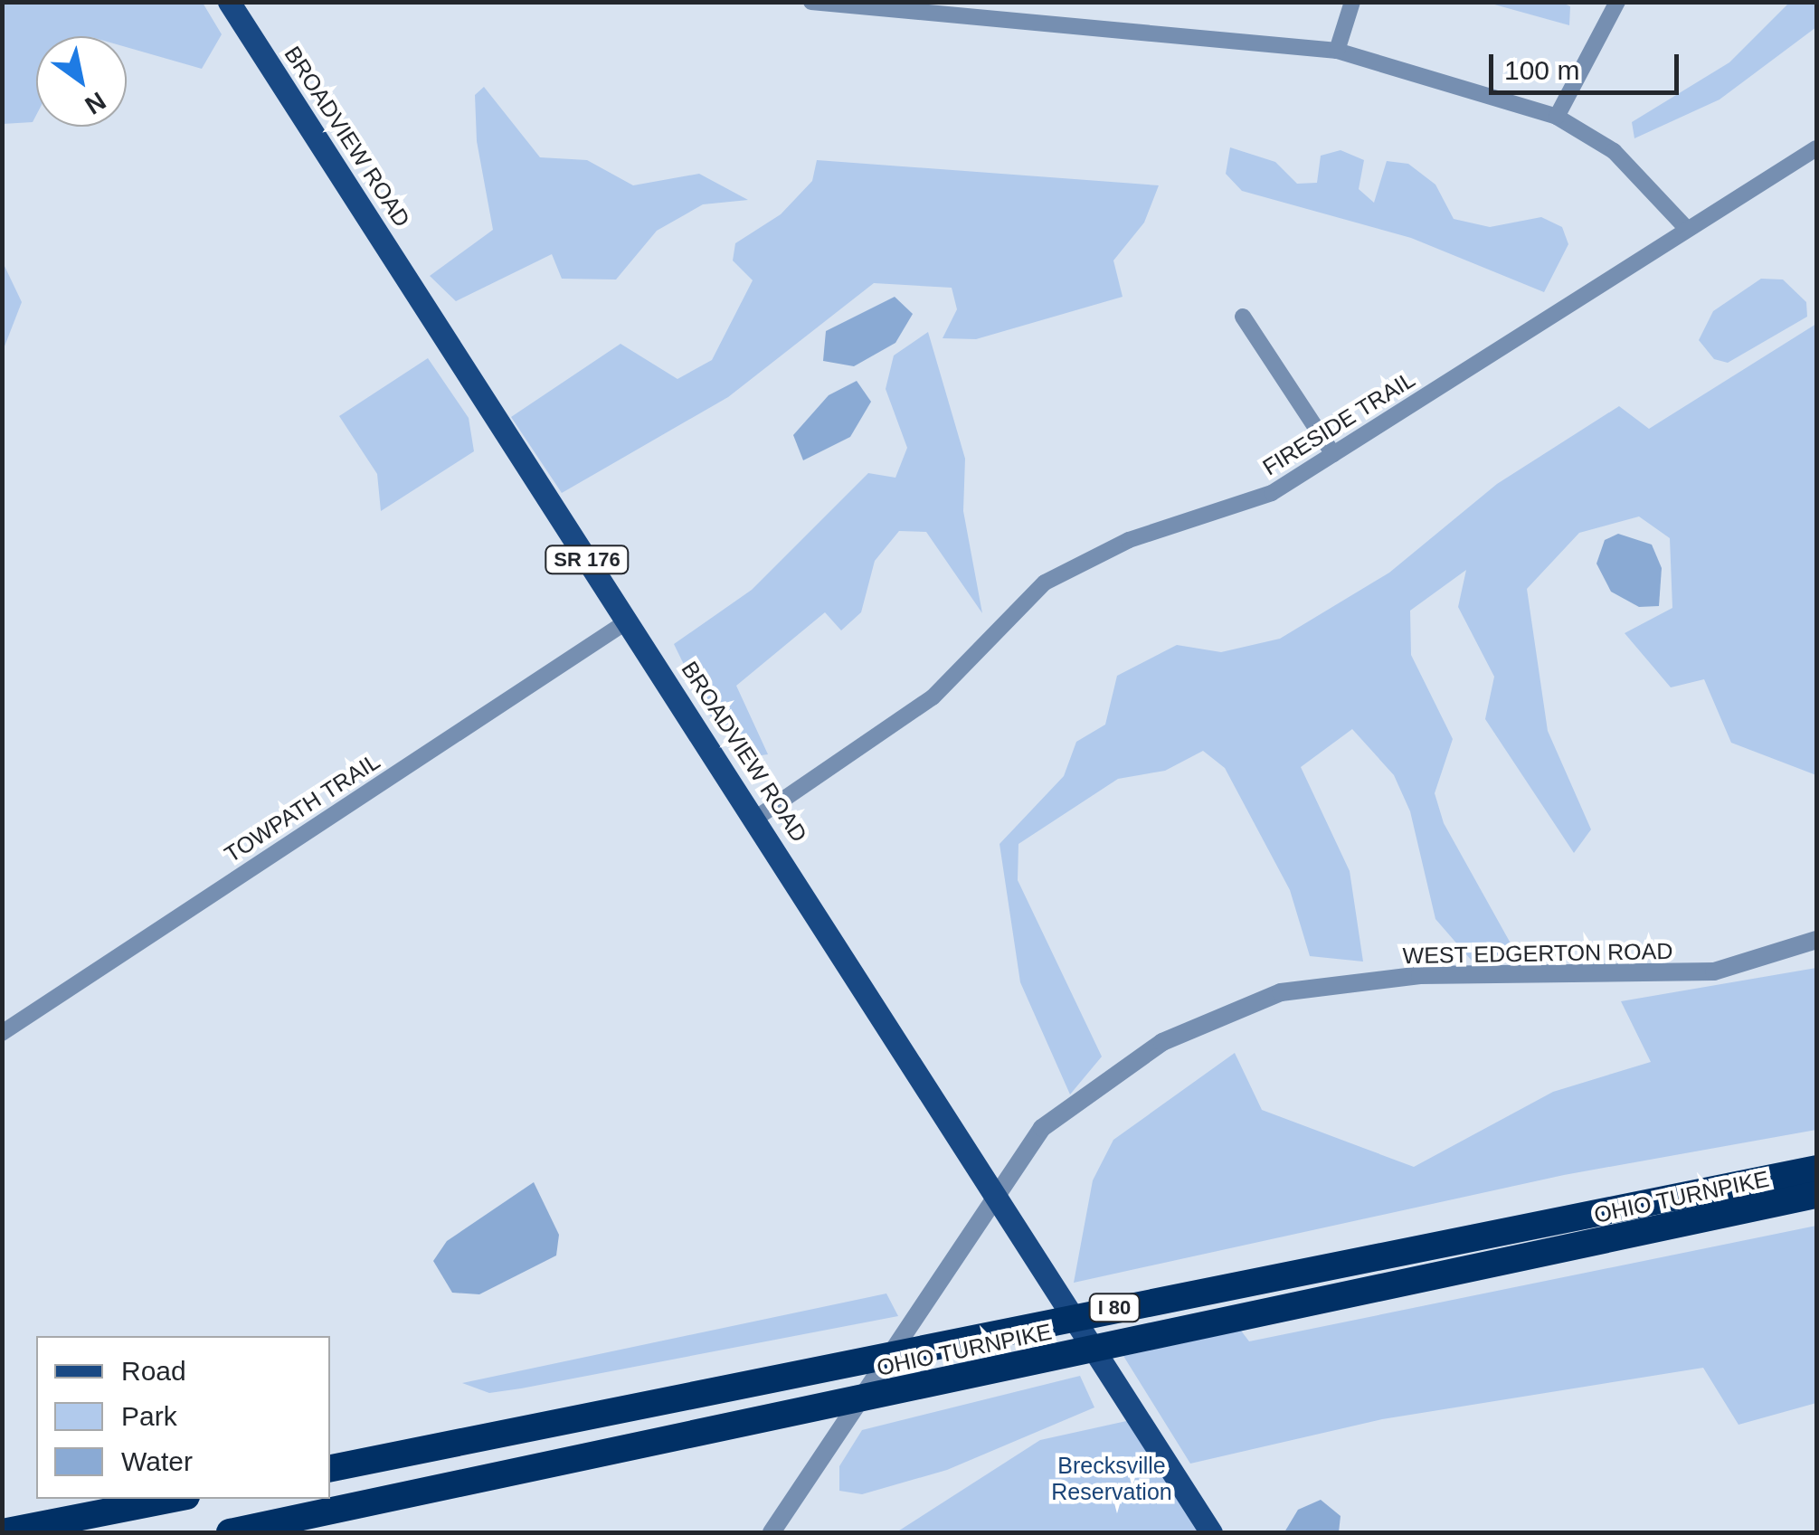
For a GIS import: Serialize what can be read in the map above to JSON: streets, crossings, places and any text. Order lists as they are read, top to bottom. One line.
{"streets":{"highway":["OHIO TURNPIKE","I 80"],"main road":["BROADVIEW ROAD","SR 176"],"street":["FIRESIDE TRAIL","TOWPATH TRAIL","WEST EDGERTON ROAD"]},"crossings":[["BROADVIEW ROAD","FIRESIDE TRAIL"],["BROADVIEW ROAD","TOWPATH TRAIL"],["BROADVIEW ROAD","WEST EDGERTON ROAD"]],"parks":["Brecksville Reservation"],"legend":["Road","Park","Water"],"scale_bar":"100 m","north":"bottom right"}
